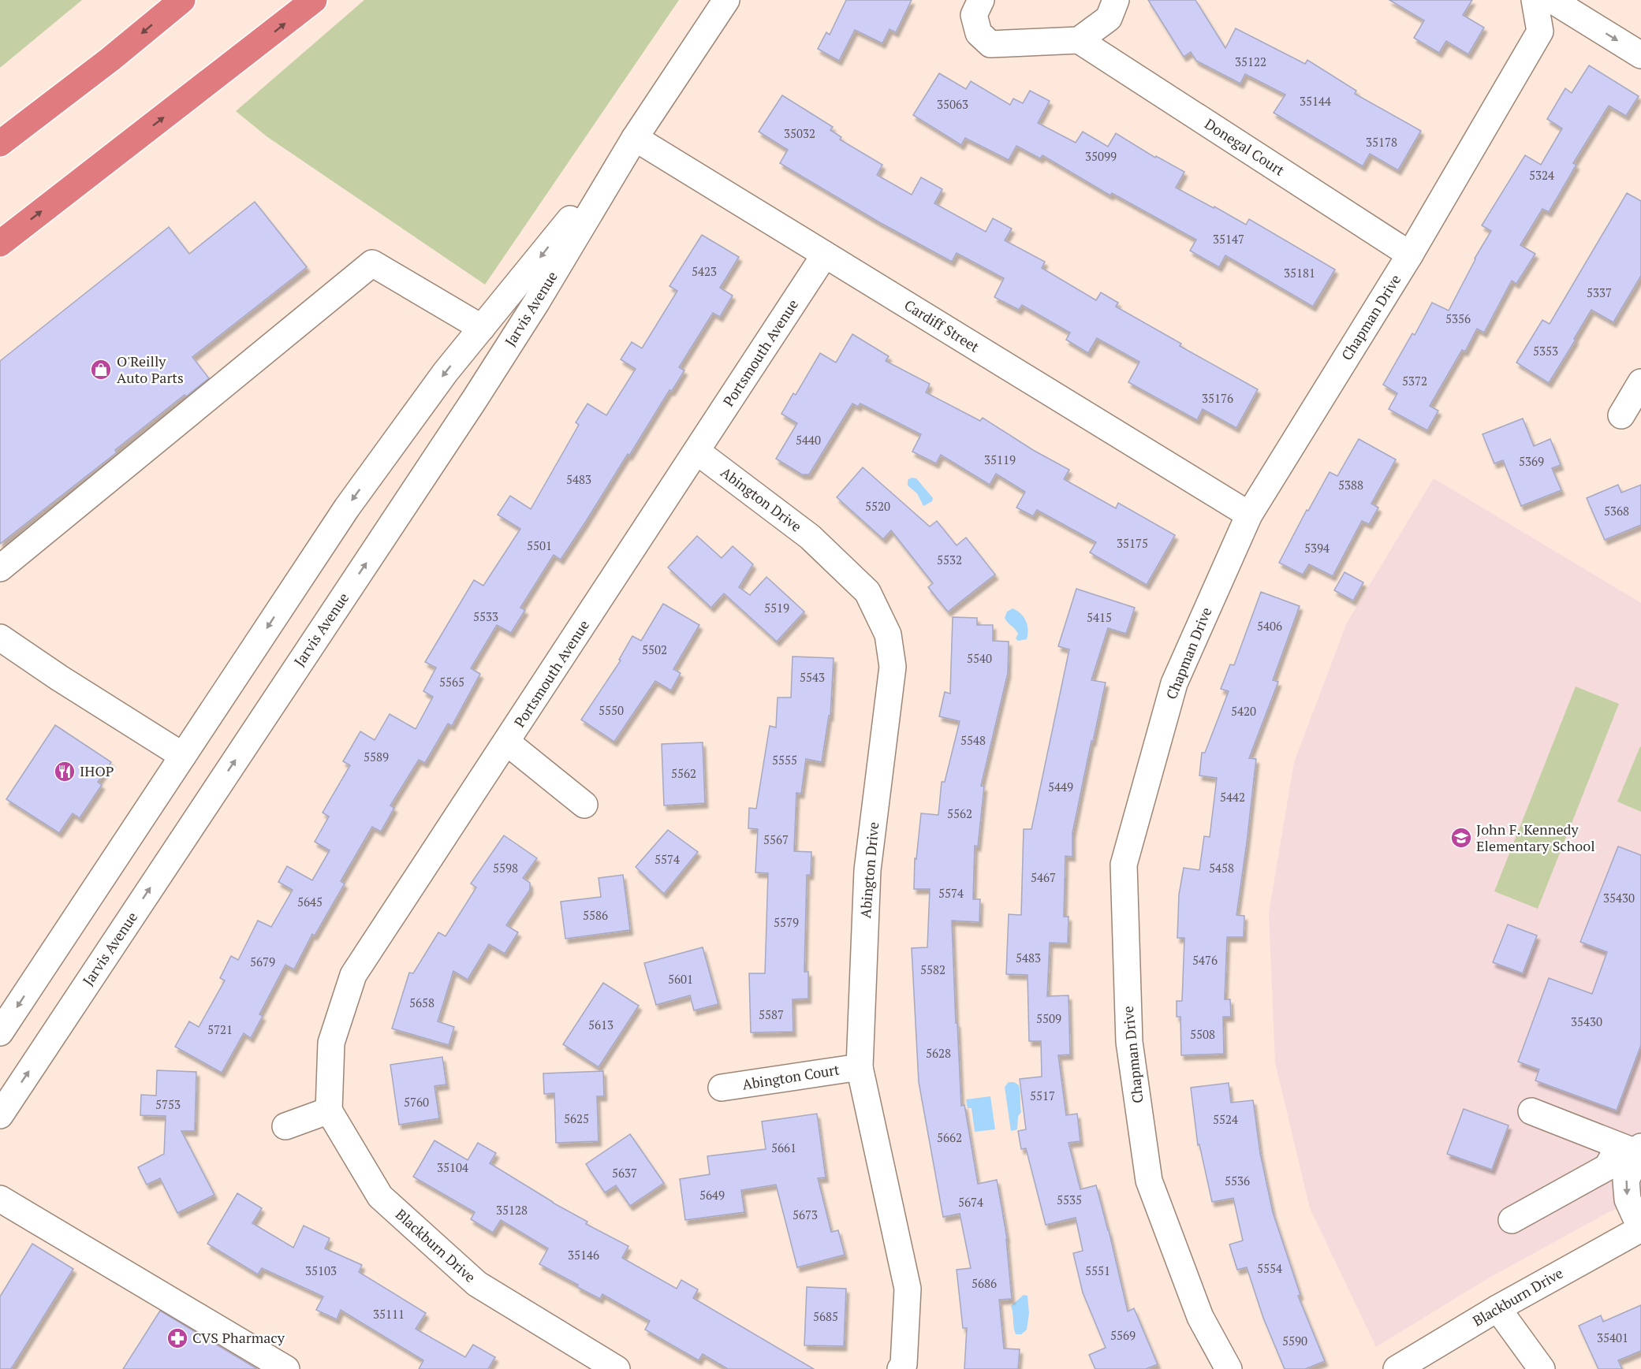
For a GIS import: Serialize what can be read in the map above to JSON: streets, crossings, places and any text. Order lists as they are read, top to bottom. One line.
{"streets":{"street":["Donegal Court","Jarvis Avenue","Chapman Drive","Cardiff Street","Portsmouth Avenue","Abington Drive","Abington Court","Blackburn Drive"]},"crossings":[["Donegal Court","Chapman Drive"],["Jarvis Avenue","Cardiff Street"],["Chapman Drive","Cardiff Street"],["Cardiff Street","Portsmouth Avenue"],["Portsmouth Avenue","Abington Drive"],["Portsmouth Avenue","Blackburn Drive"],["Abington Drive","Abington Court"]],"places":{"shop":["O'Reilly Auto Parts"],"restaurant":["IHOP"],"school or university":["John F. Kennedy Elementary School"],"pharmacy":["CVS Pharmacy"]},"house_numbers":["35122","35144","35063","35032","35178","35099","5324","35147","5423","35181","5337","5356","5353","5372","35176","5440","35119","5369","5483","5388","5520","5368","35175","5501","5394","5532","5519","5533","5415","5406","5502","5540","5543","5565","5550","5420","5548","5589","5555","5562","5449","5442","5562","5567","5574","5598","5458","5467","5574","35430","5645","5586","5579","5483","5476","5679","5582","5601","5658","5587","5509","35430","5613","5721","5508","5628","5517","5760","5753","5625","5524","5662","5661","35104","5637","5536","5649","5535","5674","35128","5673","35146","5554","35103","5551","5686","35111","5685","5569","35401","5590"]}
